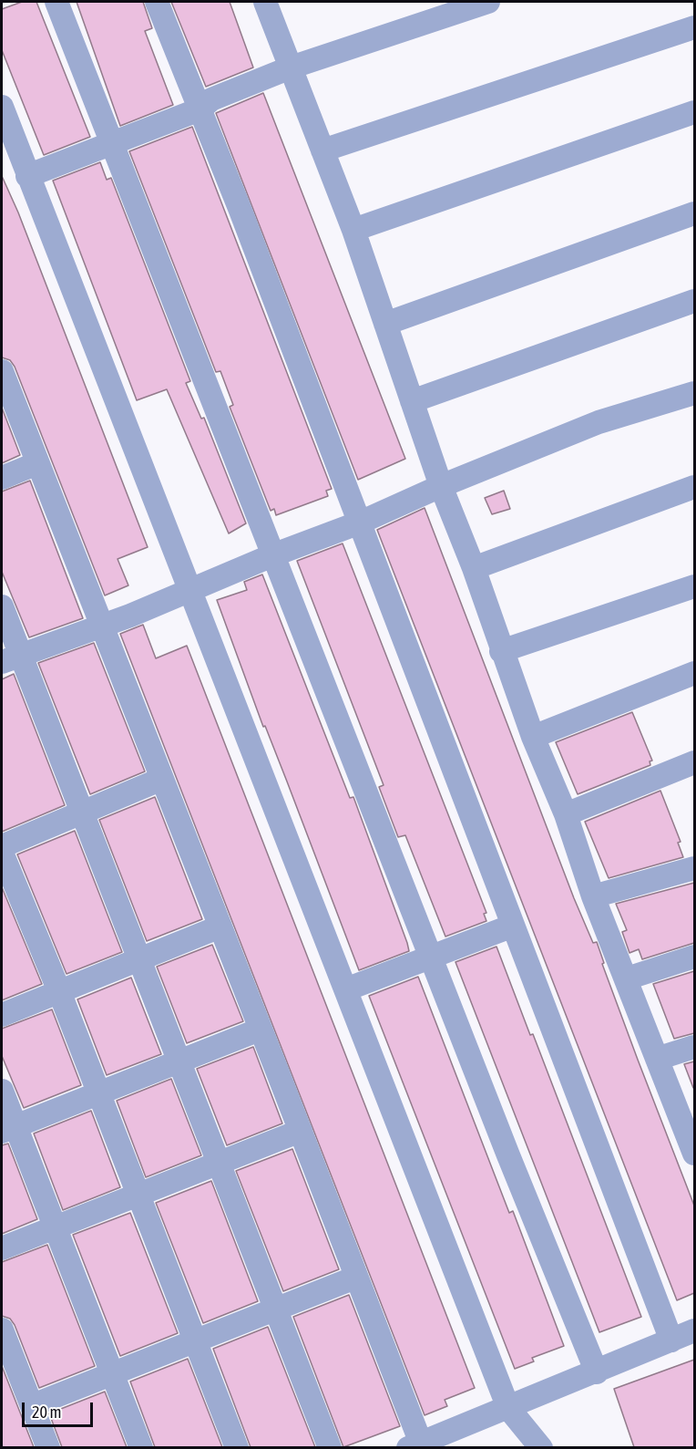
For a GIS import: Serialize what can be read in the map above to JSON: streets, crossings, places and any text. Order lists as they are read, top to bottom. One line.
{"scale_bar":"20 m"}
